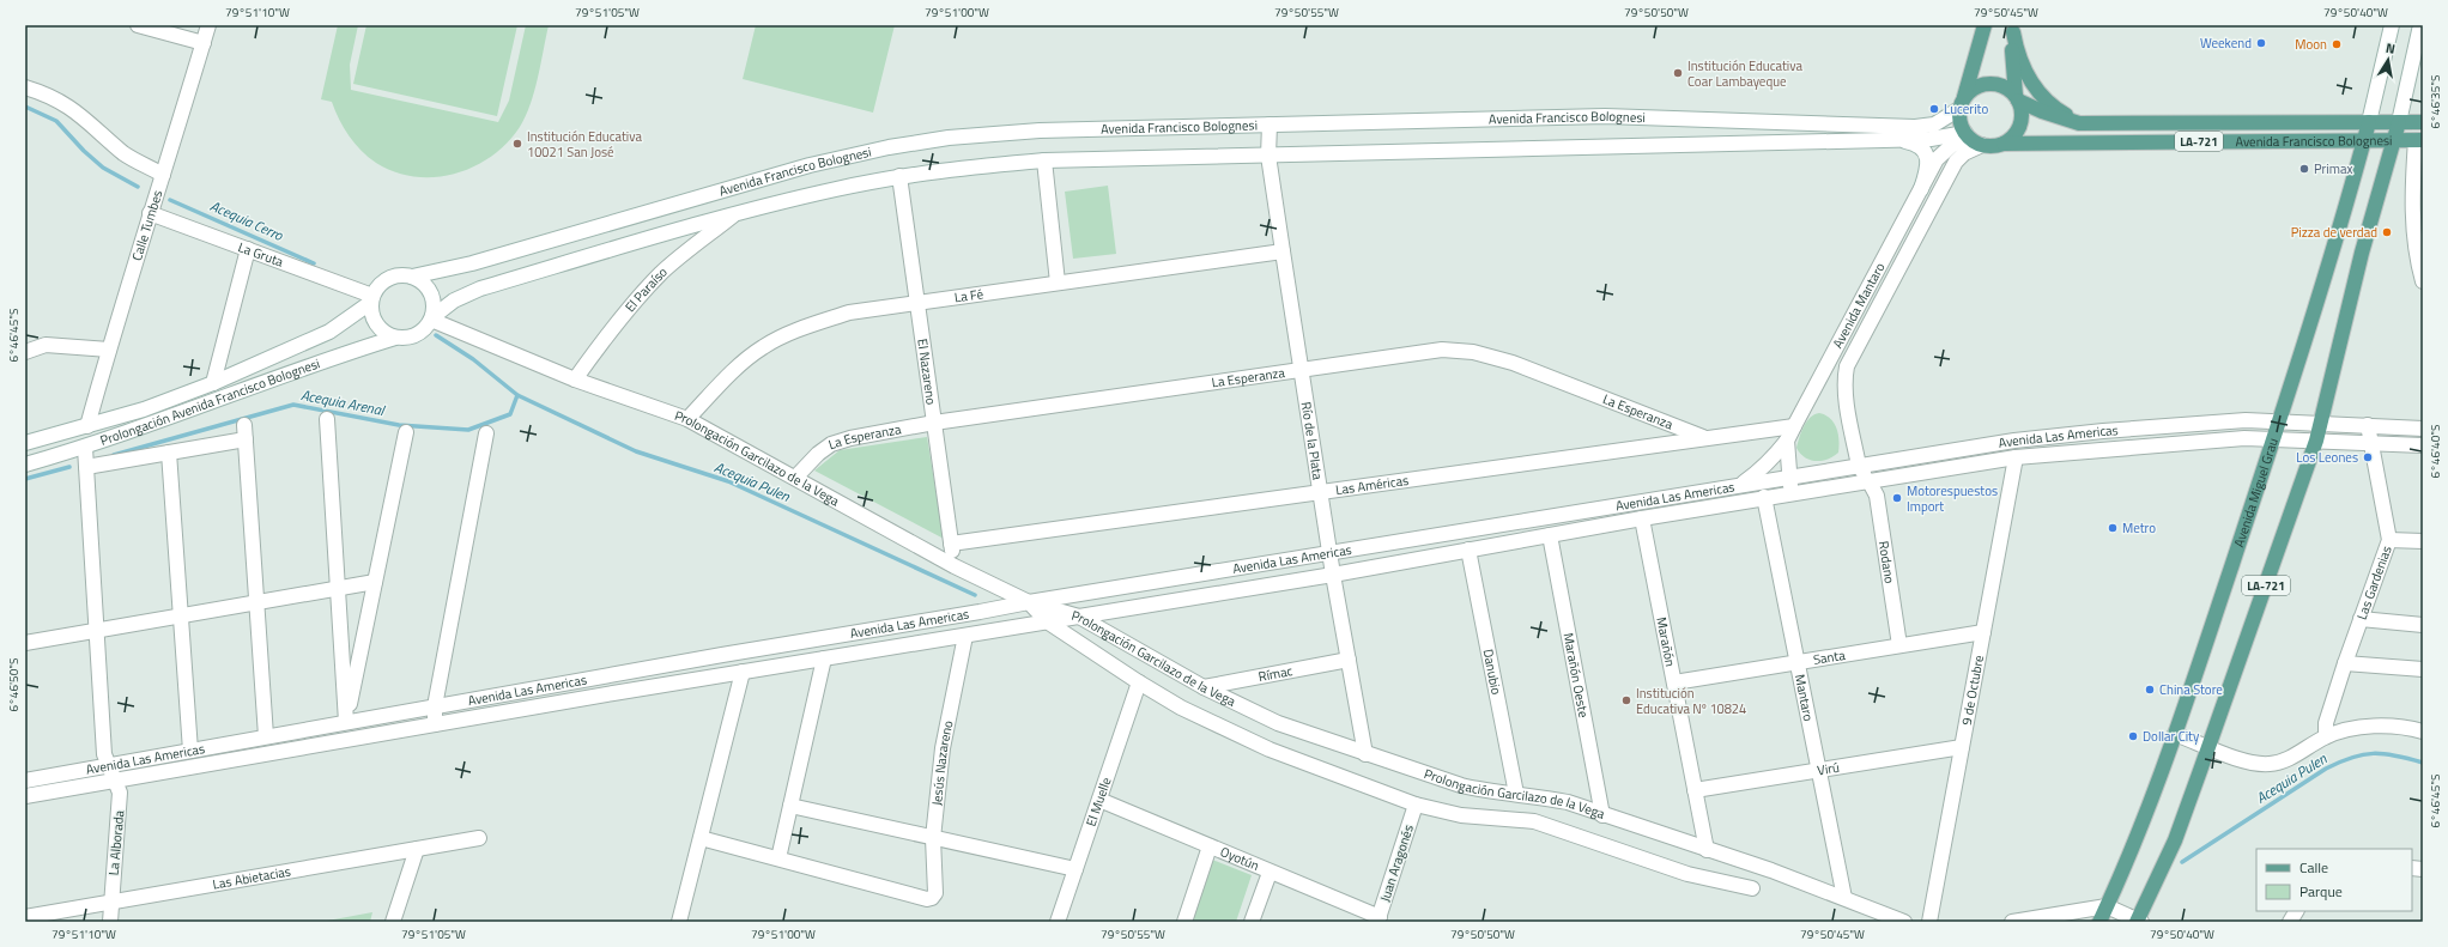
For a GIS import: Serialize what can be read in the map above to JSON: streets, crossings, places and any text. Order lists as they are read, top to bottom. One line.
{"streets":{"main road":["Avenida Francisco Bolognesi","LA-721","Avenida Miguel Grau"],"street":["Calle Tumbes","La Gruta","El Paraíso","La Fé","Avenida Mantaro","El Nazareno","La Esperanza","Prolongación Avenida Francisco Bolognesi","Avenida Las Americas","Río de la Plata","Prolongación Garcilazo de la Vega","Las Américas","Rodano","Las Gardenias","Marañón","Santa","Danubio","Rímac","Marañón Oeste","9 de Octubre","Mantaro","Jesús Nazareno","Virú","El Muelle","La Alborada","Oyotún","Juan Aragonés","Las Abietacias"]},"crossings":[["Avenida Francisco Bolognesi","LA-721"],["Avenida Francisco Bolognesi","La Gruta"],["Avenida Francisco Bolognesi","El Paraíso"],["Avenida Francisco Bolognesi","Avenida Mantaro"],["Avenida Francisco Bolognesi","El Nazareno"],["Avenida Francisco Bolognesi","Prolongación Avenida Francisco Bolognesi"],["Avenida Francisco Bolognesi","Río de la Plata"],["Avenida Francisco Bolognesi","Prolongación Garcilazo de la Vega"],["Avenida Francisco Bolognesi","Avenida Miguel Grau"],["LA-721","Avenida Mantaro"],["LA-721","Avenida Las Americas"],["Calle Tumbes","La Gruta"],["Calle Tumbes","Prolongación Avenida Francisco Bolognesi"],["La Gruta","Prolongación Avenida Francisco Bolognesi"],["La Gruta","Prolongación Garcilazo de la Vega"],["El Paraíso","Prolongación Garcilazo de la Vega"],["La Fé","El Nazareno"],["La Fé","Río de la Plata"],["La Fé","Prolongación Garcilazo de la Vega"],["Avenida Mantaro","Avenida Las Americas"],["Avenida Mantaro","Las Américas"],["Avenida Mantaro","Rodano"],["El Nazareno","La Esperanza"],["El Nazareno","Prolongación Garcilazo de la Vega"],["El Nazareno","Las Américas"],["La Esperanza","Río de la Plata"],["La Esperanza","Prolongación Garcilazo de la Vega"],["La Esperanza","Las Américas"],["Prolongación Avenida Francisco Bolognesi","Prolongación Garcilazo de la Vega"],["Prolongación Avenida Francisco Bolognesi","La Alborada"],["Avenida Las Americas","Río de la Plata"],["Avenida Las Americas","Prolongación Garcilazo de la Vega"],["Avenida Las Americas","Avenida Miguel Grau"],["Avenida Las Americas","Rodano"],["Avenida Las Americas","Las Gardenias"],["Avenida Las Americas","Marañón"],["Avenida Las Americas","Danubio"],["Avenida Las Americas","Marañón Oeste"],["Avenida Las Americas","9 de Octubre"],["Avenida Las Americas","Mantaro"],["Avenida Las Americas","Jesús Nazareno"],["Avenida Las Americas","La Alborada"],["Río de la Plata","Prolongación Garcilazo de la Vega"],["Río de la Plata","Las Américas"],["Río de la Plata","Rímac"],["Prolongación Garcilazo de la Vega","Marañón"],["Prolongación Garcilazo de la Vega","Danubio"],["Prolongación Garcilazo de la Vega","Rímac"],["Prolongación Garcilazo de la Vega","Marañón Oeste"],["Prolongación Garcilazo de la Vega","Mantaro"],["Rodano","Santa"],["Marañón","Santa"],["Marañón","Virú"],["Santa","9 de Octubre"],["Santa","Mantaro"],["9 de Octubre","Virú"],["Mantaro","Virú"],["El Muelle","Oyotún"],["La Alborada","Las Abietacias"],["Oyotún","Juan Aragonés"]],"water":["Acequia Cerro","Acequia Arenal","Acequia Pulen"],"places":["Weekend","Moon","Institución Educativa Coar Lambayeque","Lucerito","Institución Educativa 10021 San José","Primax","Pizza de verdad","Los Leones","Motorespuestos Import","Metro","China Store","Institución Educativa Nº 10824","Dollar City"],"legend":["Calle","Parque"],"north":"top","coordinates":["79°51'10\"W","79°51'05\"W","79°51'00\"W","79°50'55\"W","79°50'50\"W","79°50'45\"W","79°50'40\"W","6°46'35\"S","6°46'45\"S","6°46'40\"S","6°46'50\"S"]}
